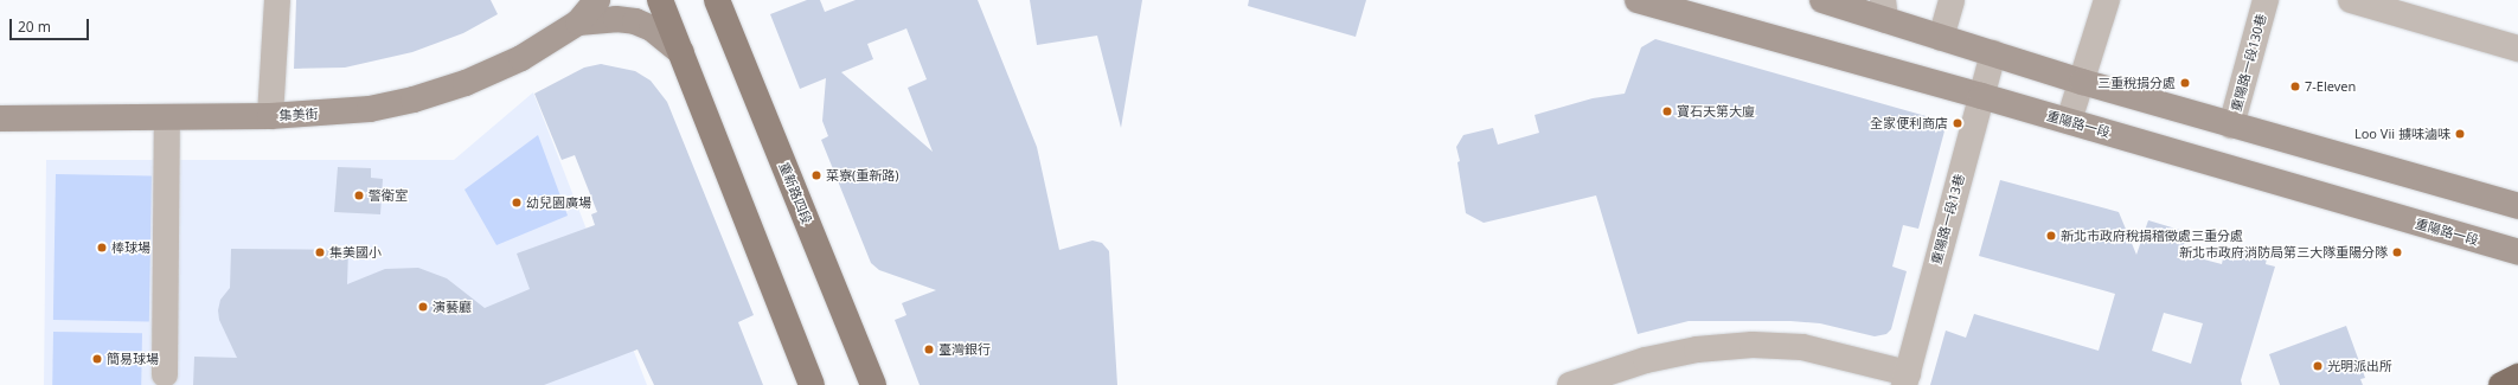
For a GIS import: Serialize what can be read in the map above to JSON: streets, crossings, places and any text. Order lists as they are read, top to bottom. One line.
{"streets":{"main road":["集美街","重陽路一段","重新路四段"],"street":["重陽路一段130巷","重陽路一段13巷"]},"crossings":[["重陽路一段","重陽路一段13巷"]],"places":["三重稅捐分處","7-Eleven","寶石天第大廈","全家便利商店","Loo Vii 擄味滷味","菜寮(重新路)","警衛室","幼兒園廣場","新北市政府稅捐稽徵處三重分處","棒球場","集美國小","新北市政府消防局第三大隊重陽分隊","演藝廳","臺灣銀行","簡易球場","光明派出所"],"scale_bar":"20 m"}
